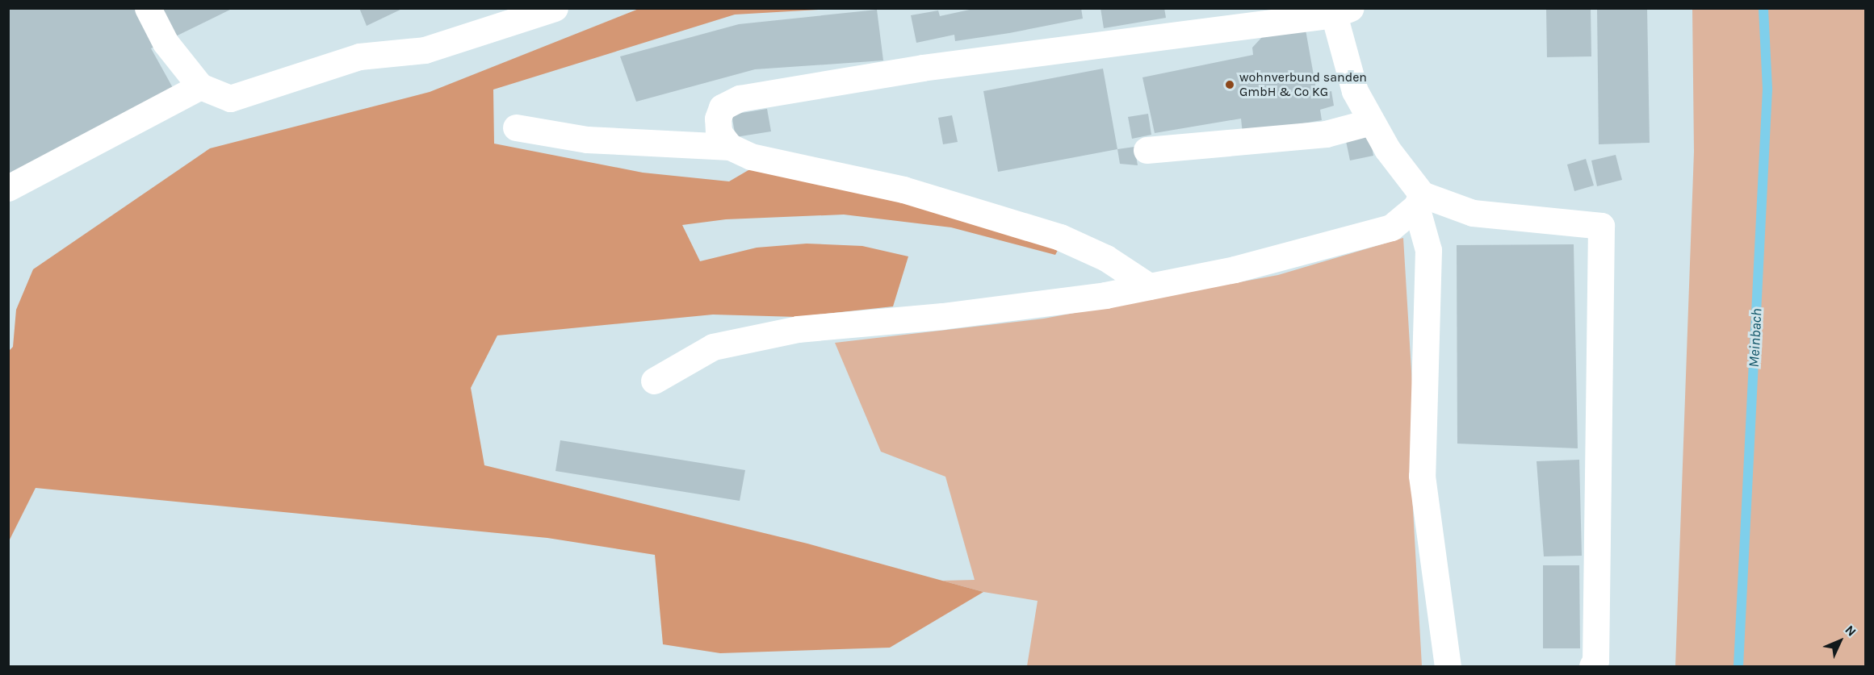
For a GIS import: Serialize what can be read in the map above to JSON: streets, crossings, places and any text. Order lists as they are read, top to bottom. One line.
{"water":["Meinbach"],"places":["wohnverbund sanden GmbH & Co KG"],"north":"top right"}
